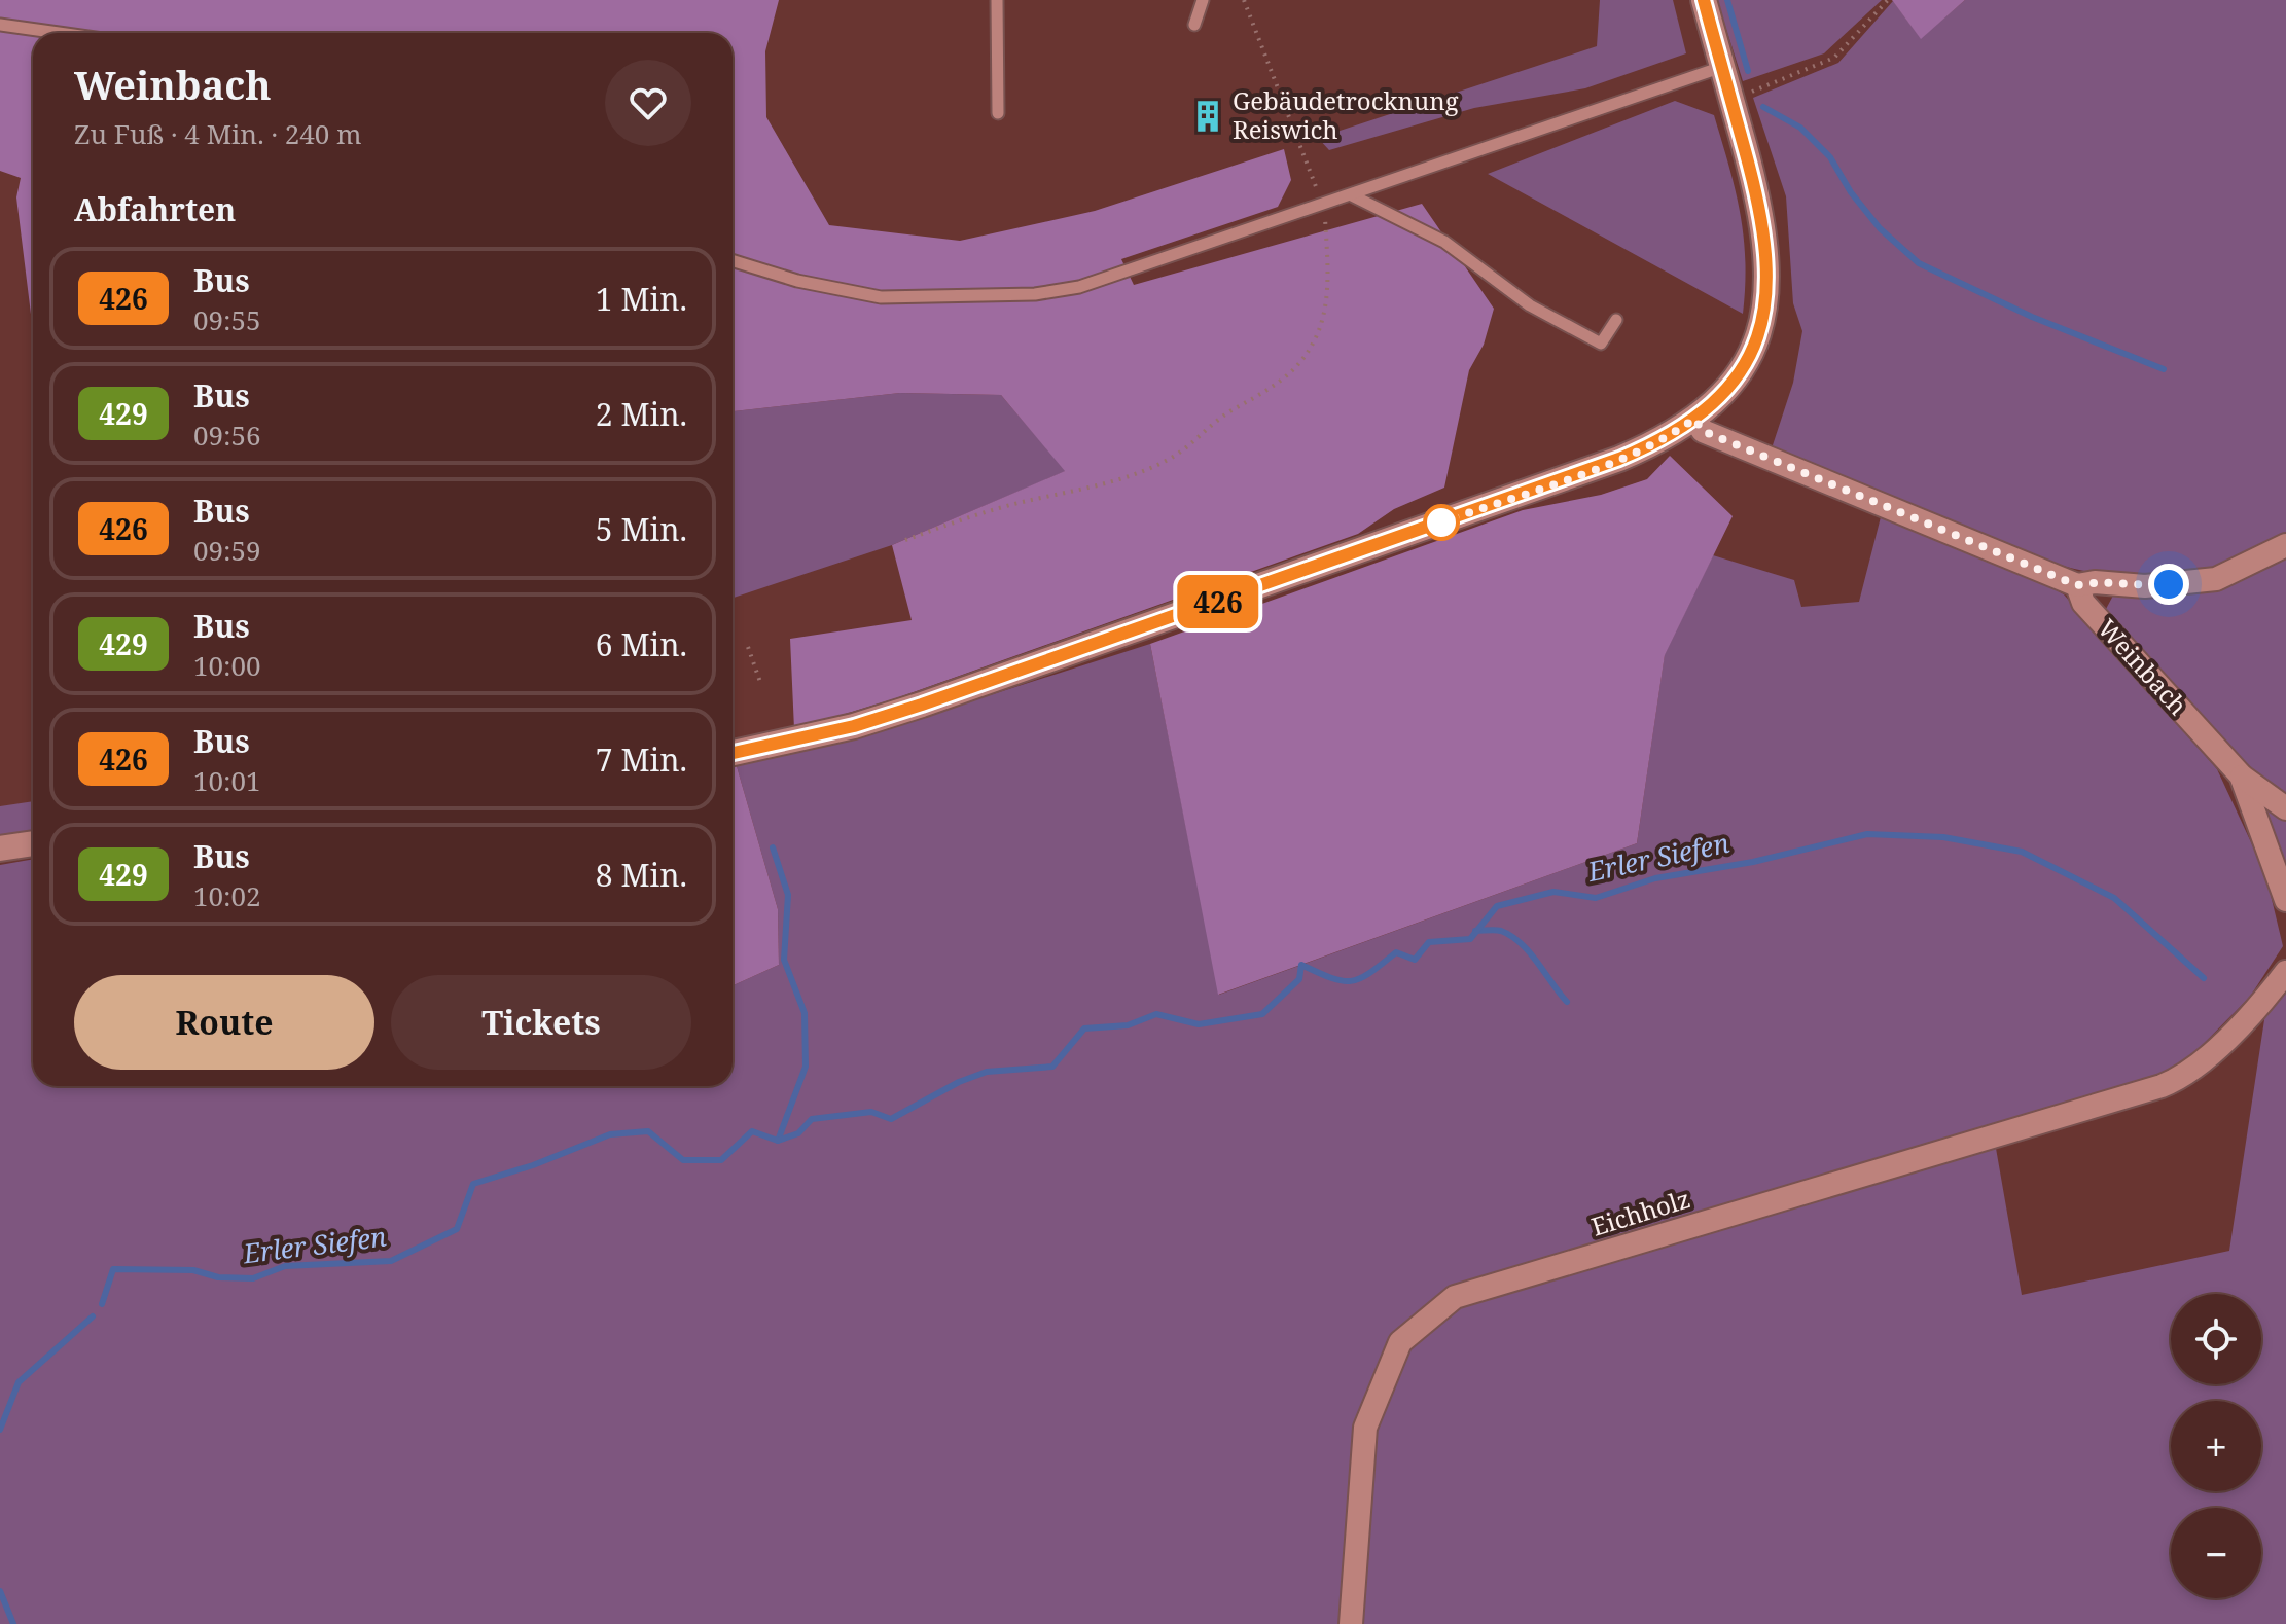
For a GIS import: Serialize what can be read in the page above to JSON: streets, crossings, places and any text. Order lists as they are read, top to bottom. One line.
{"streets":{"street":["Weinbach","Eichholz"]},"water":["Erler Siefen"],"places":{"building":["Gebäudetrocknung Reiswich"]},"lines":["bus line 426"],"page":{"on_map":"426","heading":[["Weinbach","Zu Fuß · 4 Min. · 240 m"],"Abfahrten"],"list":[{"mark":"426","name":"Bus","note":"09:55","value":"1 Min."},{"mark":"429","name":"Bus","note":"09:56","value":"2 Min."},{"mark":"426","name":"Bus","note":"09:59","value":"5 Min."},{"mark":"429","name":"Bus","note":"10:00","value":"6 Min."},{"mark":"426","name":"Bus","note":"10:01","value":"7 Min."},{"mark":"429","name":"Bus","note":"10:02","value":"8 Min."}],"buttons":["Route","Tickets"],"map_buttons":["+","−"]}}
